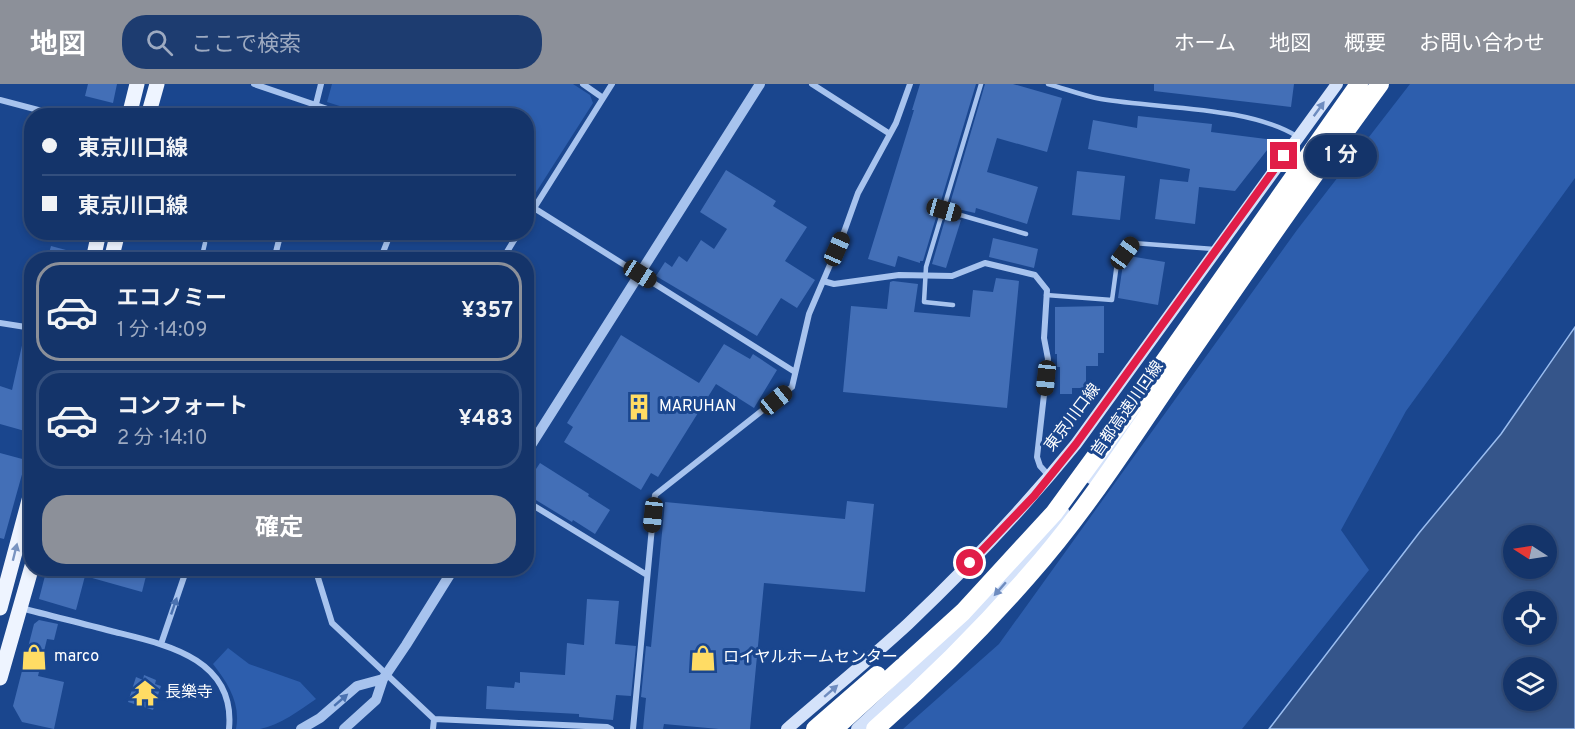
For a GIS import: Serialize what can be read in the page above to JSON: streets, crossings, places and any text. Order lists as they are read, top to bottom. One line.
{"streets":{"highway":["首都高速川口線"],"main road":["東京川口線"]},"places":{"building":["MARUHAN"],"shop":["marco","ロイヤルホームセンター"],"temple":["長樂寺"]},"north":"left","page":{"header":"地図","search":"ここで検索","nav":["ホーム","地図","概要","お問い合わせ"],"banner":["東京川口線","東京川口線"],"bubble":"1 分","list":[{"name":"エコノミー","note":"1 分 · 14:09","value":"¥357"},{"name":"コンフォート","note":"2 分 · 14:10","value":"¥483"}],"buttons":"確定"}}
